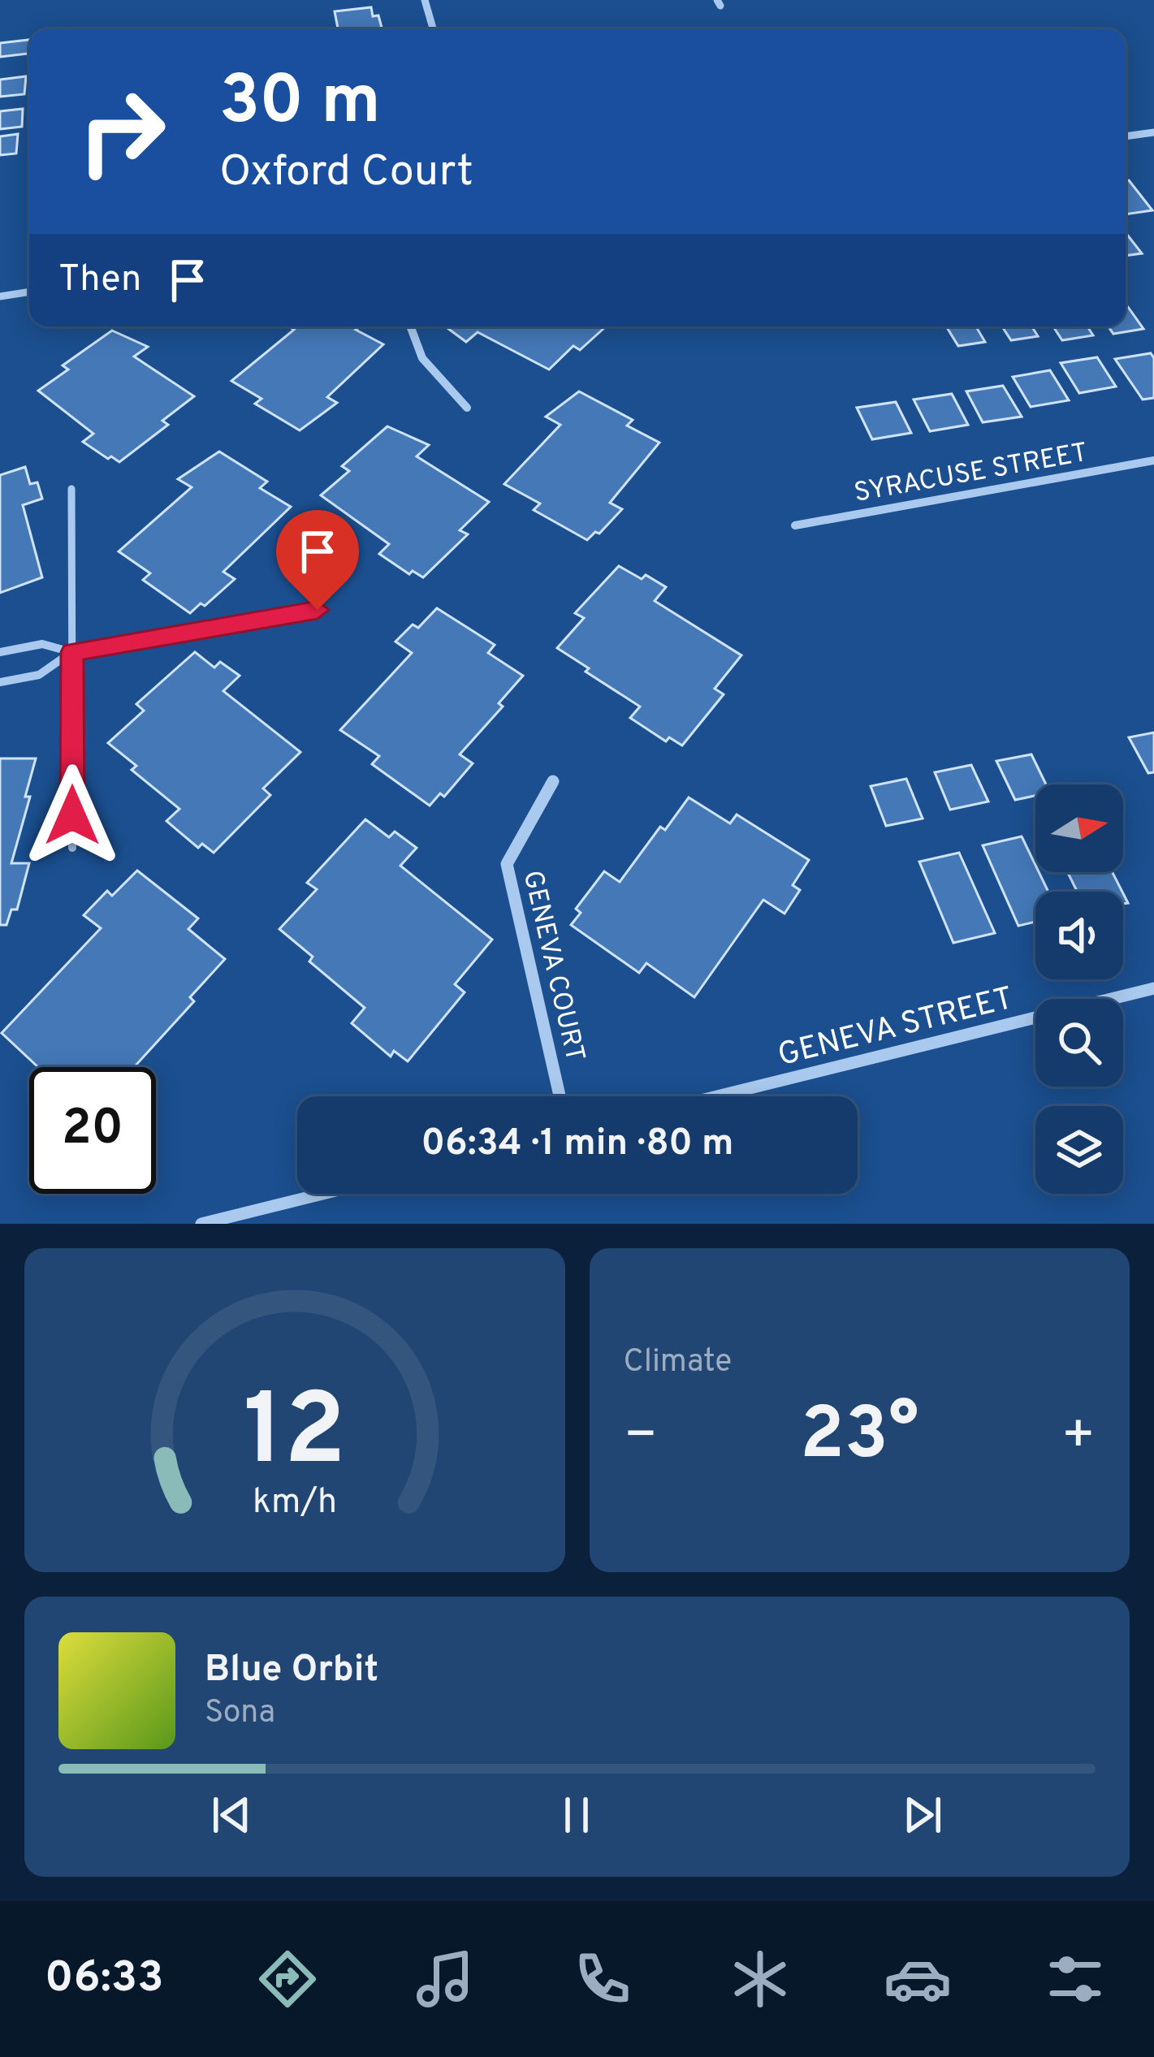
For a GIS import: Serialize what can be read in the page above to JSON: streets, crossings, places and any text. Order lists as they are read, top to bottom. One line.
{"streets":{"street":["SYRACUSE STREET","GENEVA COURT","GENEVA STREET"]},"north":"right","page":{"turn":["30 m","Oxford Court"],"then":"Then","limit":"20","trip":"06:34 · 1 min · 80 m","tile":"Climate","heat":["−","23°","+"],"song":["Blue Orbit","Sona"],"tabs":"06:33","gauge":["12","km/h"]}}
